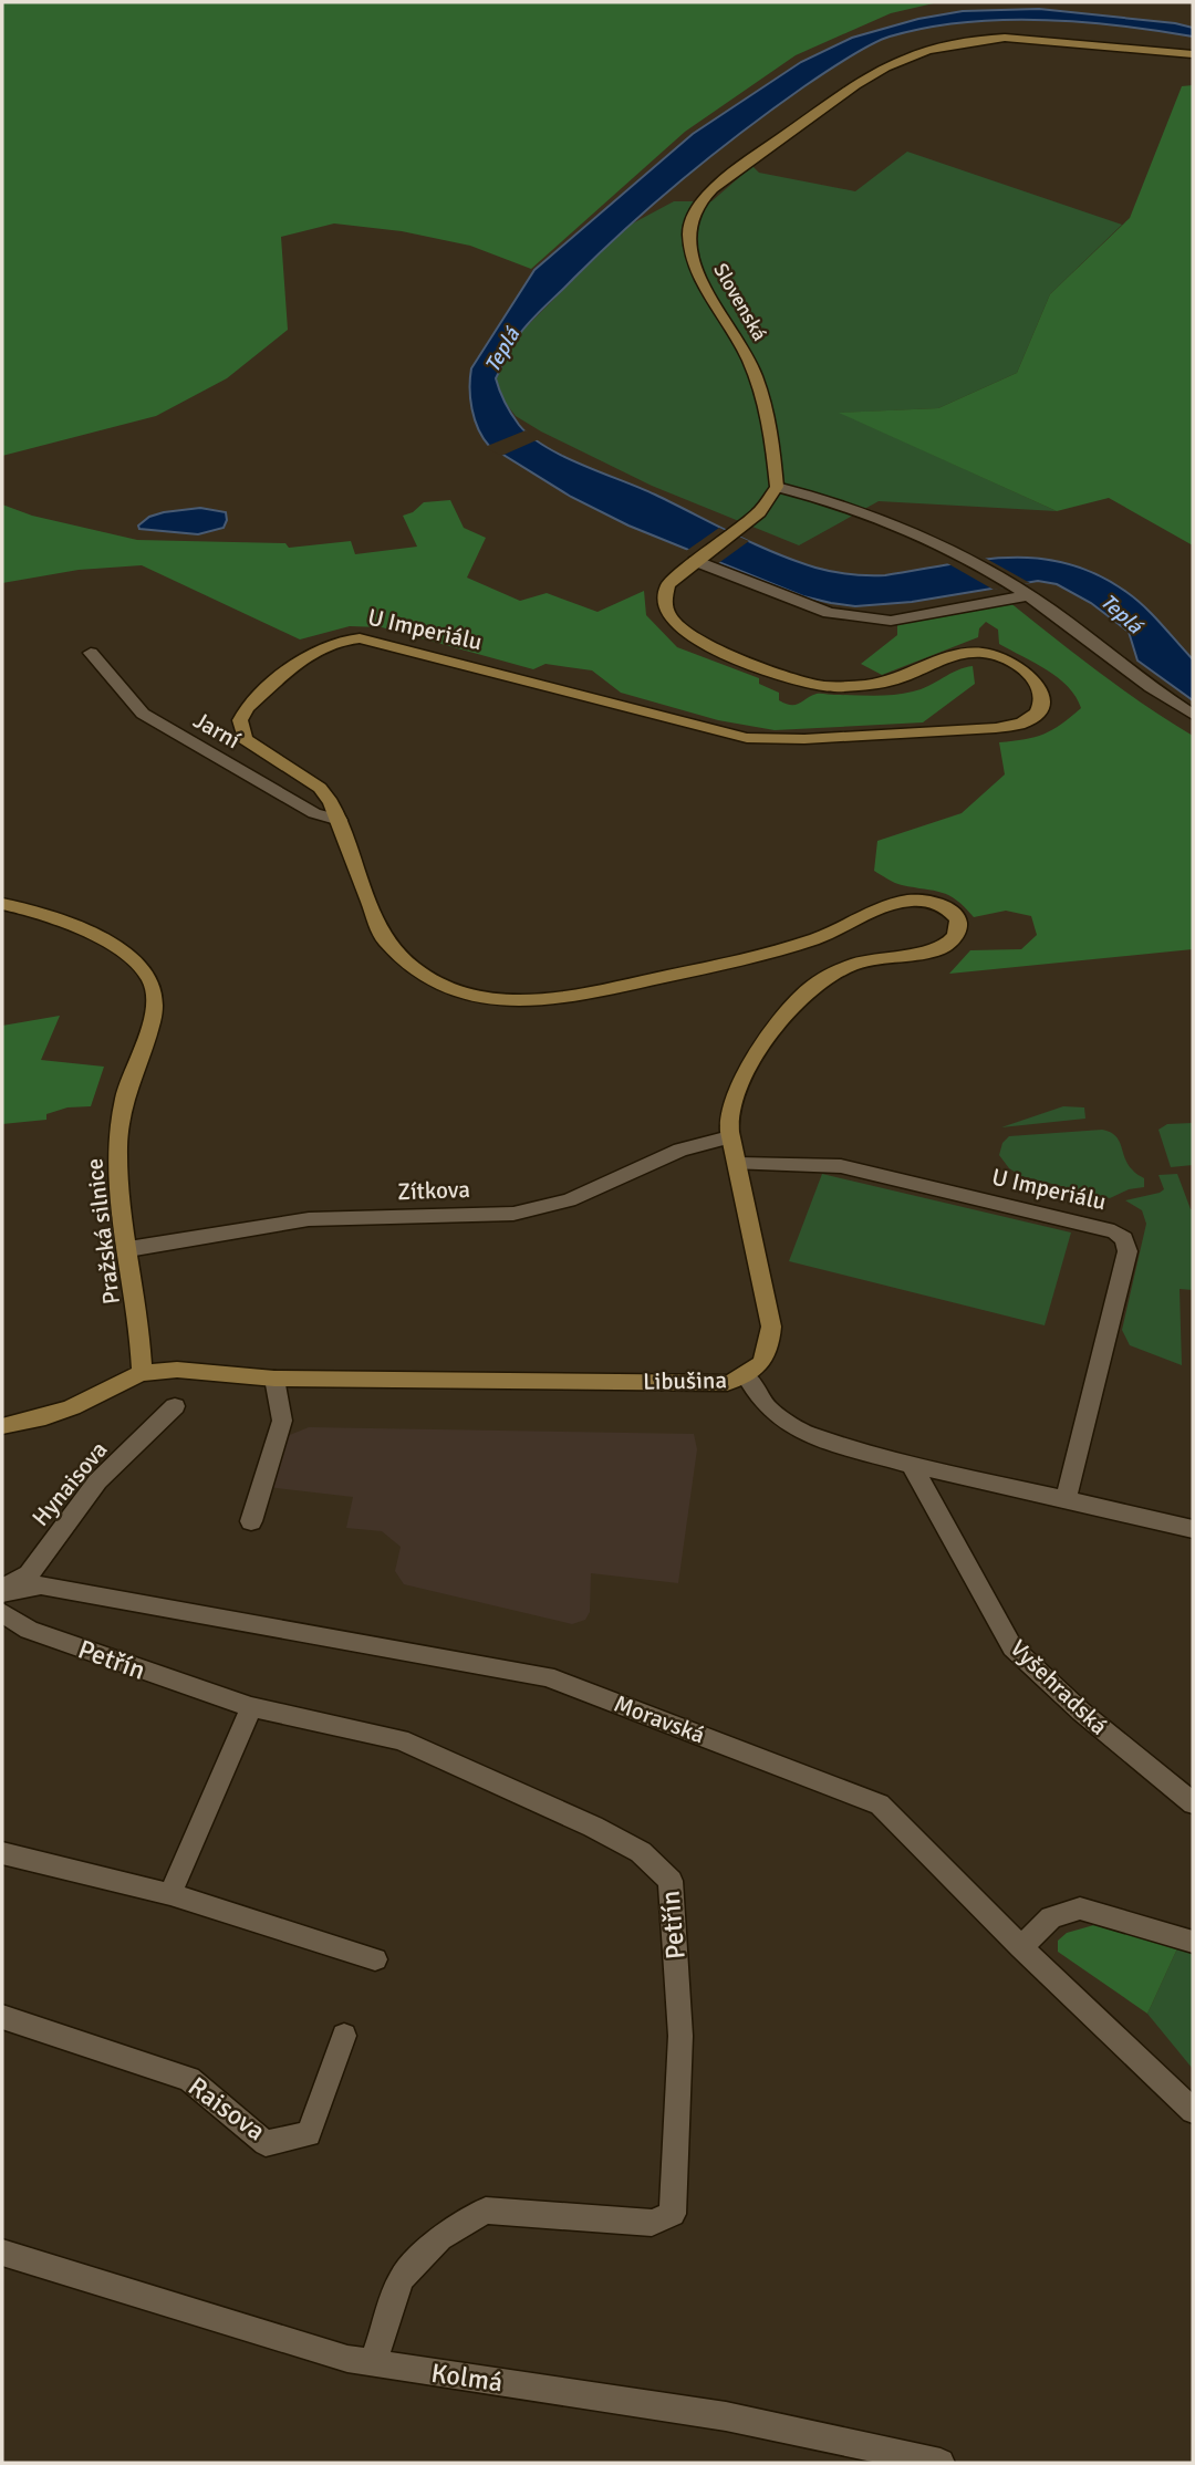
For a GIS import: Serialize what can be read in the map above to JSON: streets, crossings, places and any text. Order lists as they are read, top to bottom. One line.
{"streets":{"street":["Slovenská","U Imperiálu","Jarní","Zítkova","Pražská silnice","Libušina","Hynaisova","Petřín","Vyšehradská","Moravská","Raisova","Kolmá"]},"crossings":[["Slovenská","U Imperiálu"],["U Imperiálu","Jarní"],["U Imperiálu","Zítkova"],["U Imperiálu","Libušina"],["Zítkova","Pražská silnice"],["Pražská silnice","Libušina"],["Libušina","Vyšehradská"],["Hynaisova","Moravská"],["Petřín","Kolmá"]],"water":["Teplá"]}
